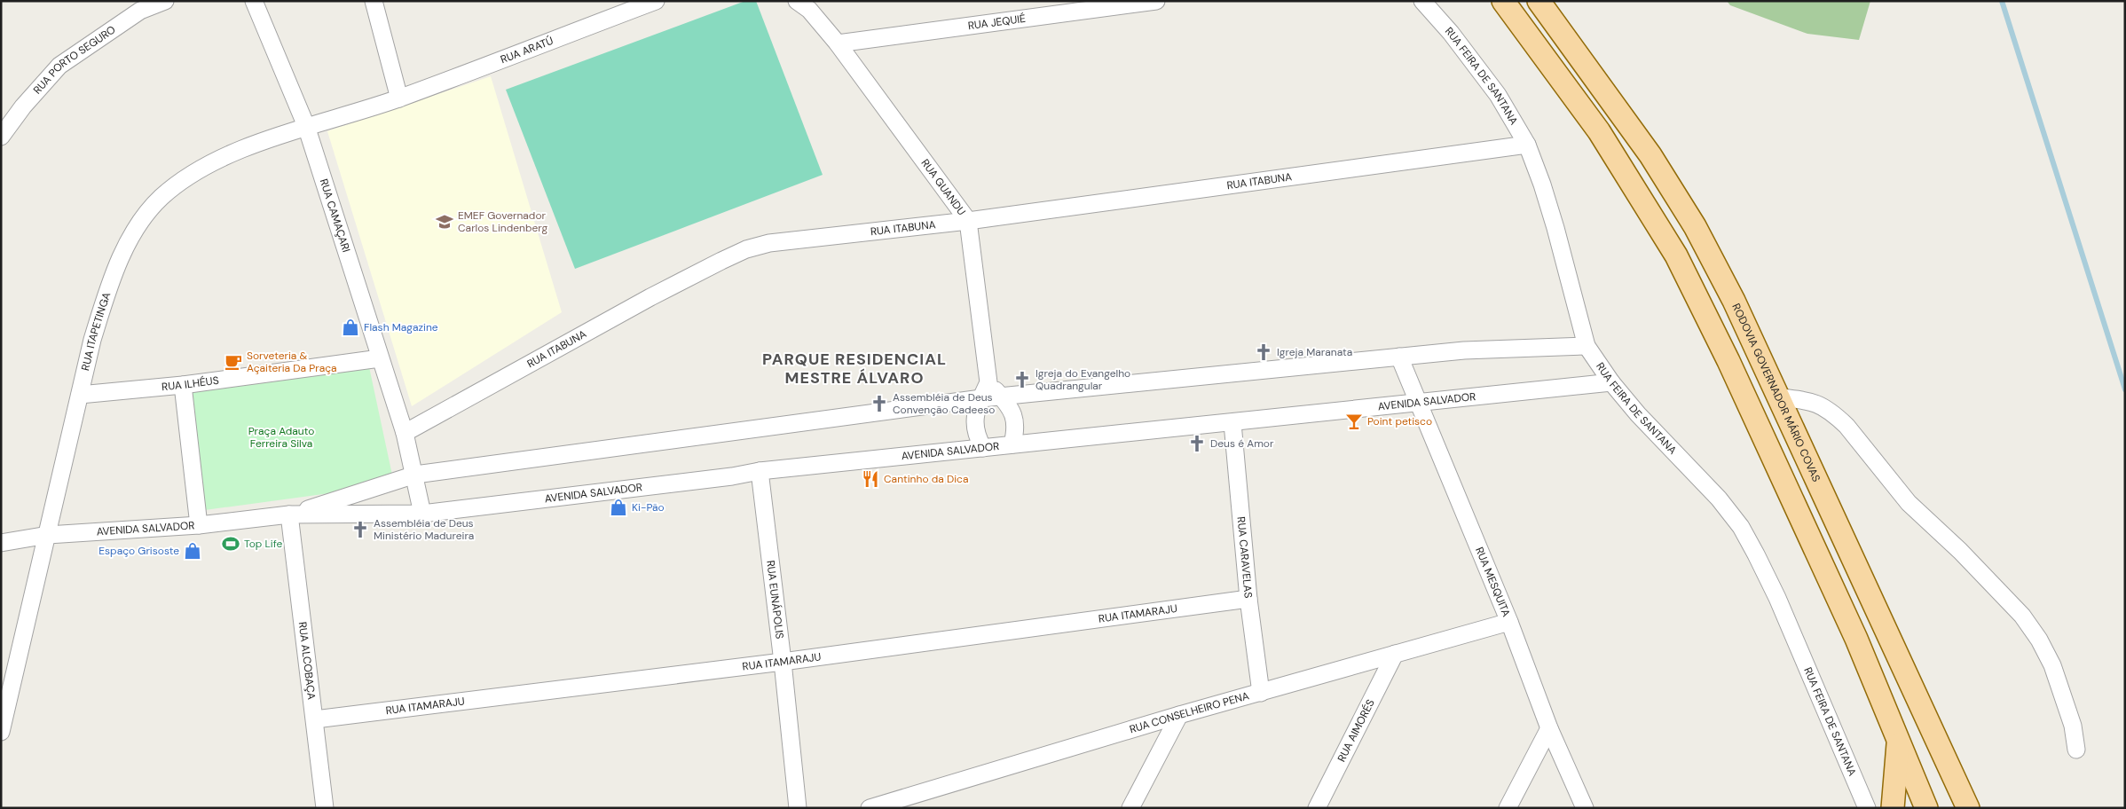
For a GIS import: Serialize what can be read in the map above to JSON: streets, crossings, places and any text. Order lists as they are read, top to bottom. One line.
{"streets":{"main road":["RODOVIA GOVERNADOR MÁRIO COVAS"],"street":["RUA JEQUIÉ","RUA ARATÚ","RUA PORTO SEGURO","RUA FEIRA DE SANTANA","RUA ITABUNA","RUA GUANDU","RUA CAMAÇARI","RUA ITAPETINGA","RUA ILHÉUS","AVENIDA SALVADOR","RUA CARAVELAS","RUA MESQUITA","RUA EUNÁPOLIS","RUA ITAMARAJU","RUA ALCOBAÇA","RUA CONSELHEIRO PENA","RUA AIMORÉS"]},"crossings":[["RUA JEQUIÉ","RUA GUANDU"],["RUA ARATÚ","RUA ITAPETINGA"],["RUA FEIRA DE SANTANA","RUA ITABUNA"],["RUA FEIRA DE SANTANA","AVENIDA SALVADOR"],["RUA ITABUNA","RUA GUANDU"],["RUA ITABUNA","RUA CAMAÇARI"],["RUA CAMAÇARI","RUA ITAPETINGA"],["RUA CAMAÇARI","RUA ILHÉUS"],["RUA ITAPETINGA","RUA ILHÉUS"],["RUA ITAPETINGA","AVENIDA SALVADOR"],["AVENIDA SALVADOR","RUA CARAVELAS"],["AVENIDA SALVADOR","RUA MESQUITA"],["AVENIDA SALVADOR","RUA EUNÁPOLIS"],["AVENIDA SALVADOR","RUA ALCOBAÇA"],["RUA CARAVELAS","RUA ITAMARAJU"],["RUA CARAVELAS","RUA CONSELHEIRO PENA"],["RUA MESQUITA","RUA CONSELHEIRO PENA"],["RUA EUNÁPOLIS","RUA ITAMARAJU"],["RUA ITAMARAJU","RUA ALCOBAÇA"],["RUA CONSELHEIRO PENA","RUA AIMORÉS"]],"districts":["PARQUE RESIDENCIAL MESTRE ÁLVARO"],"parks":["Praça Adauto Ferreira Silva"],"places":{"school or university":["EMEF Governador Carlos Lindenberg"],"shop":["Flash Magazine","Ki-Pão","Espaço Grisoste"],"church":["Igreja Maranata","Igreja do Evangelho Quadrangular","Assembléia de Deus Convenção Cadeeso","Deus é Amor","Assembléia de Deus Ministério Madureira"],"cafe":["Sorveteria & Açaiteria Da Praça"],"bar":["Point petisco"],"restaurant":["Cantinho da Dica"],"sports":["Top Life"]}}
